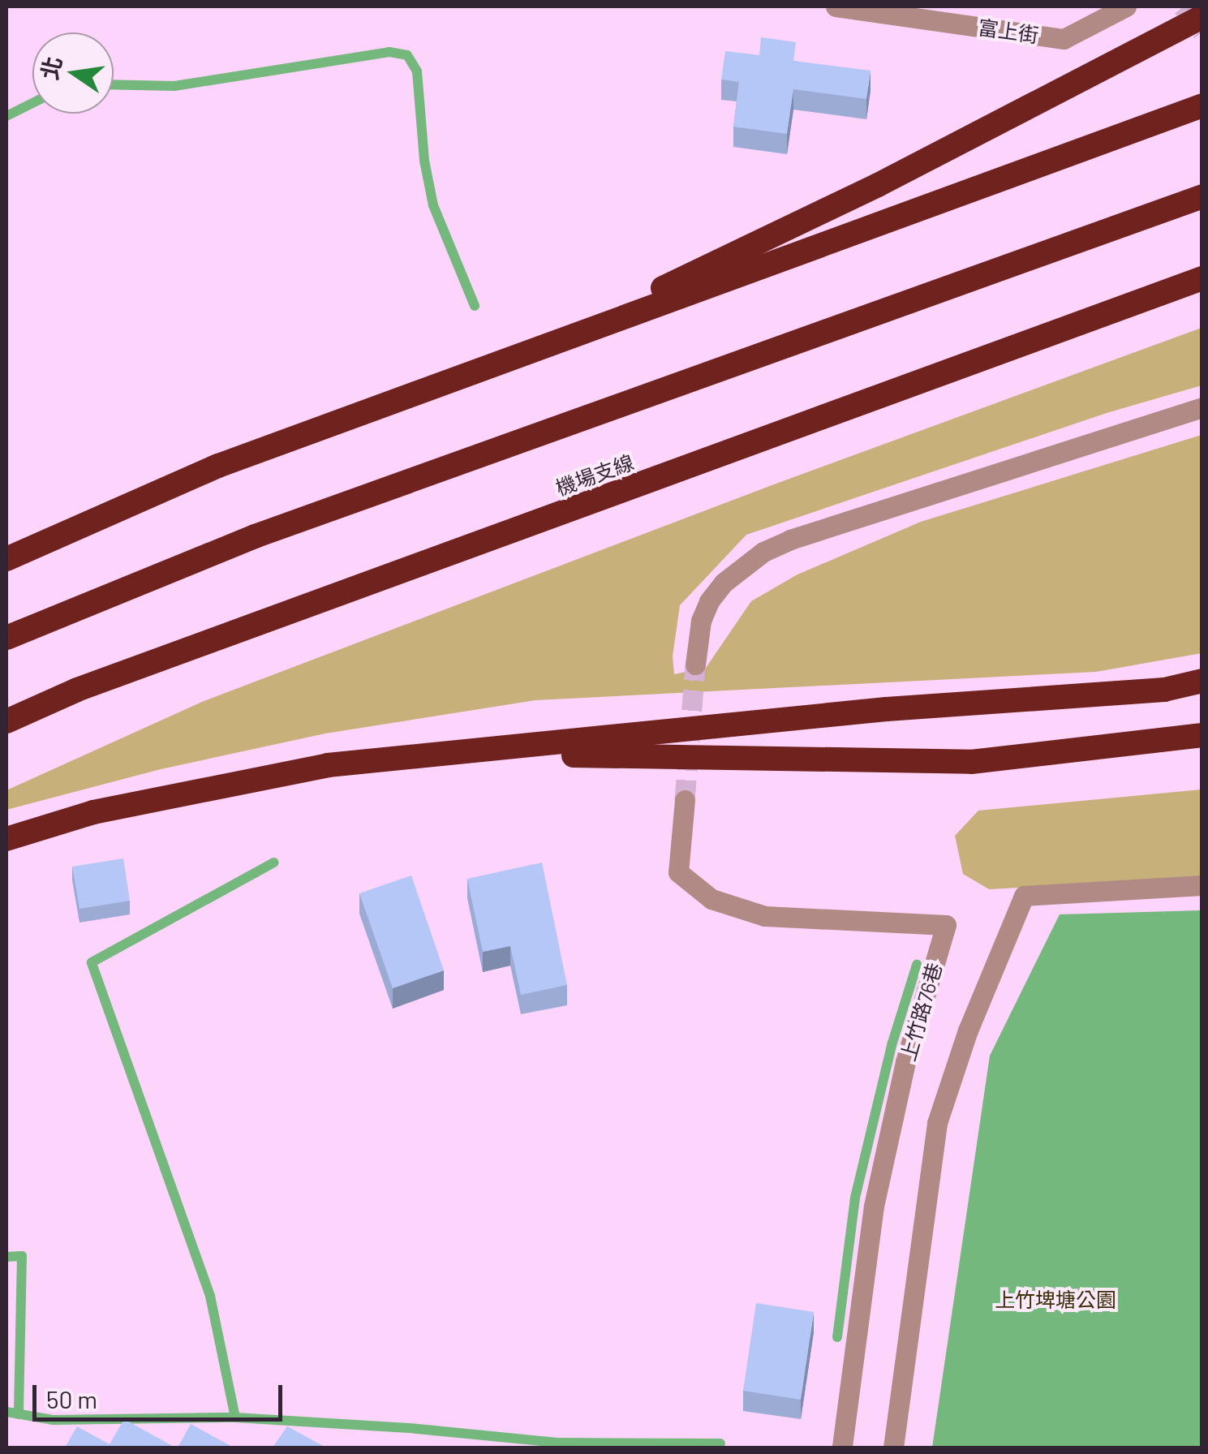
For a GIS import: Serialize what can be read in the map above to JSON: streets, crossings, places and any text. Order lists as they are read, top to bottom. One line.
{"streets":{"highway":["機場支線"],"street":["富上街","上竹路76巷"]},"parks":["上竹埤塘公園"],"scale_bar":"50 m","north":"left"}
